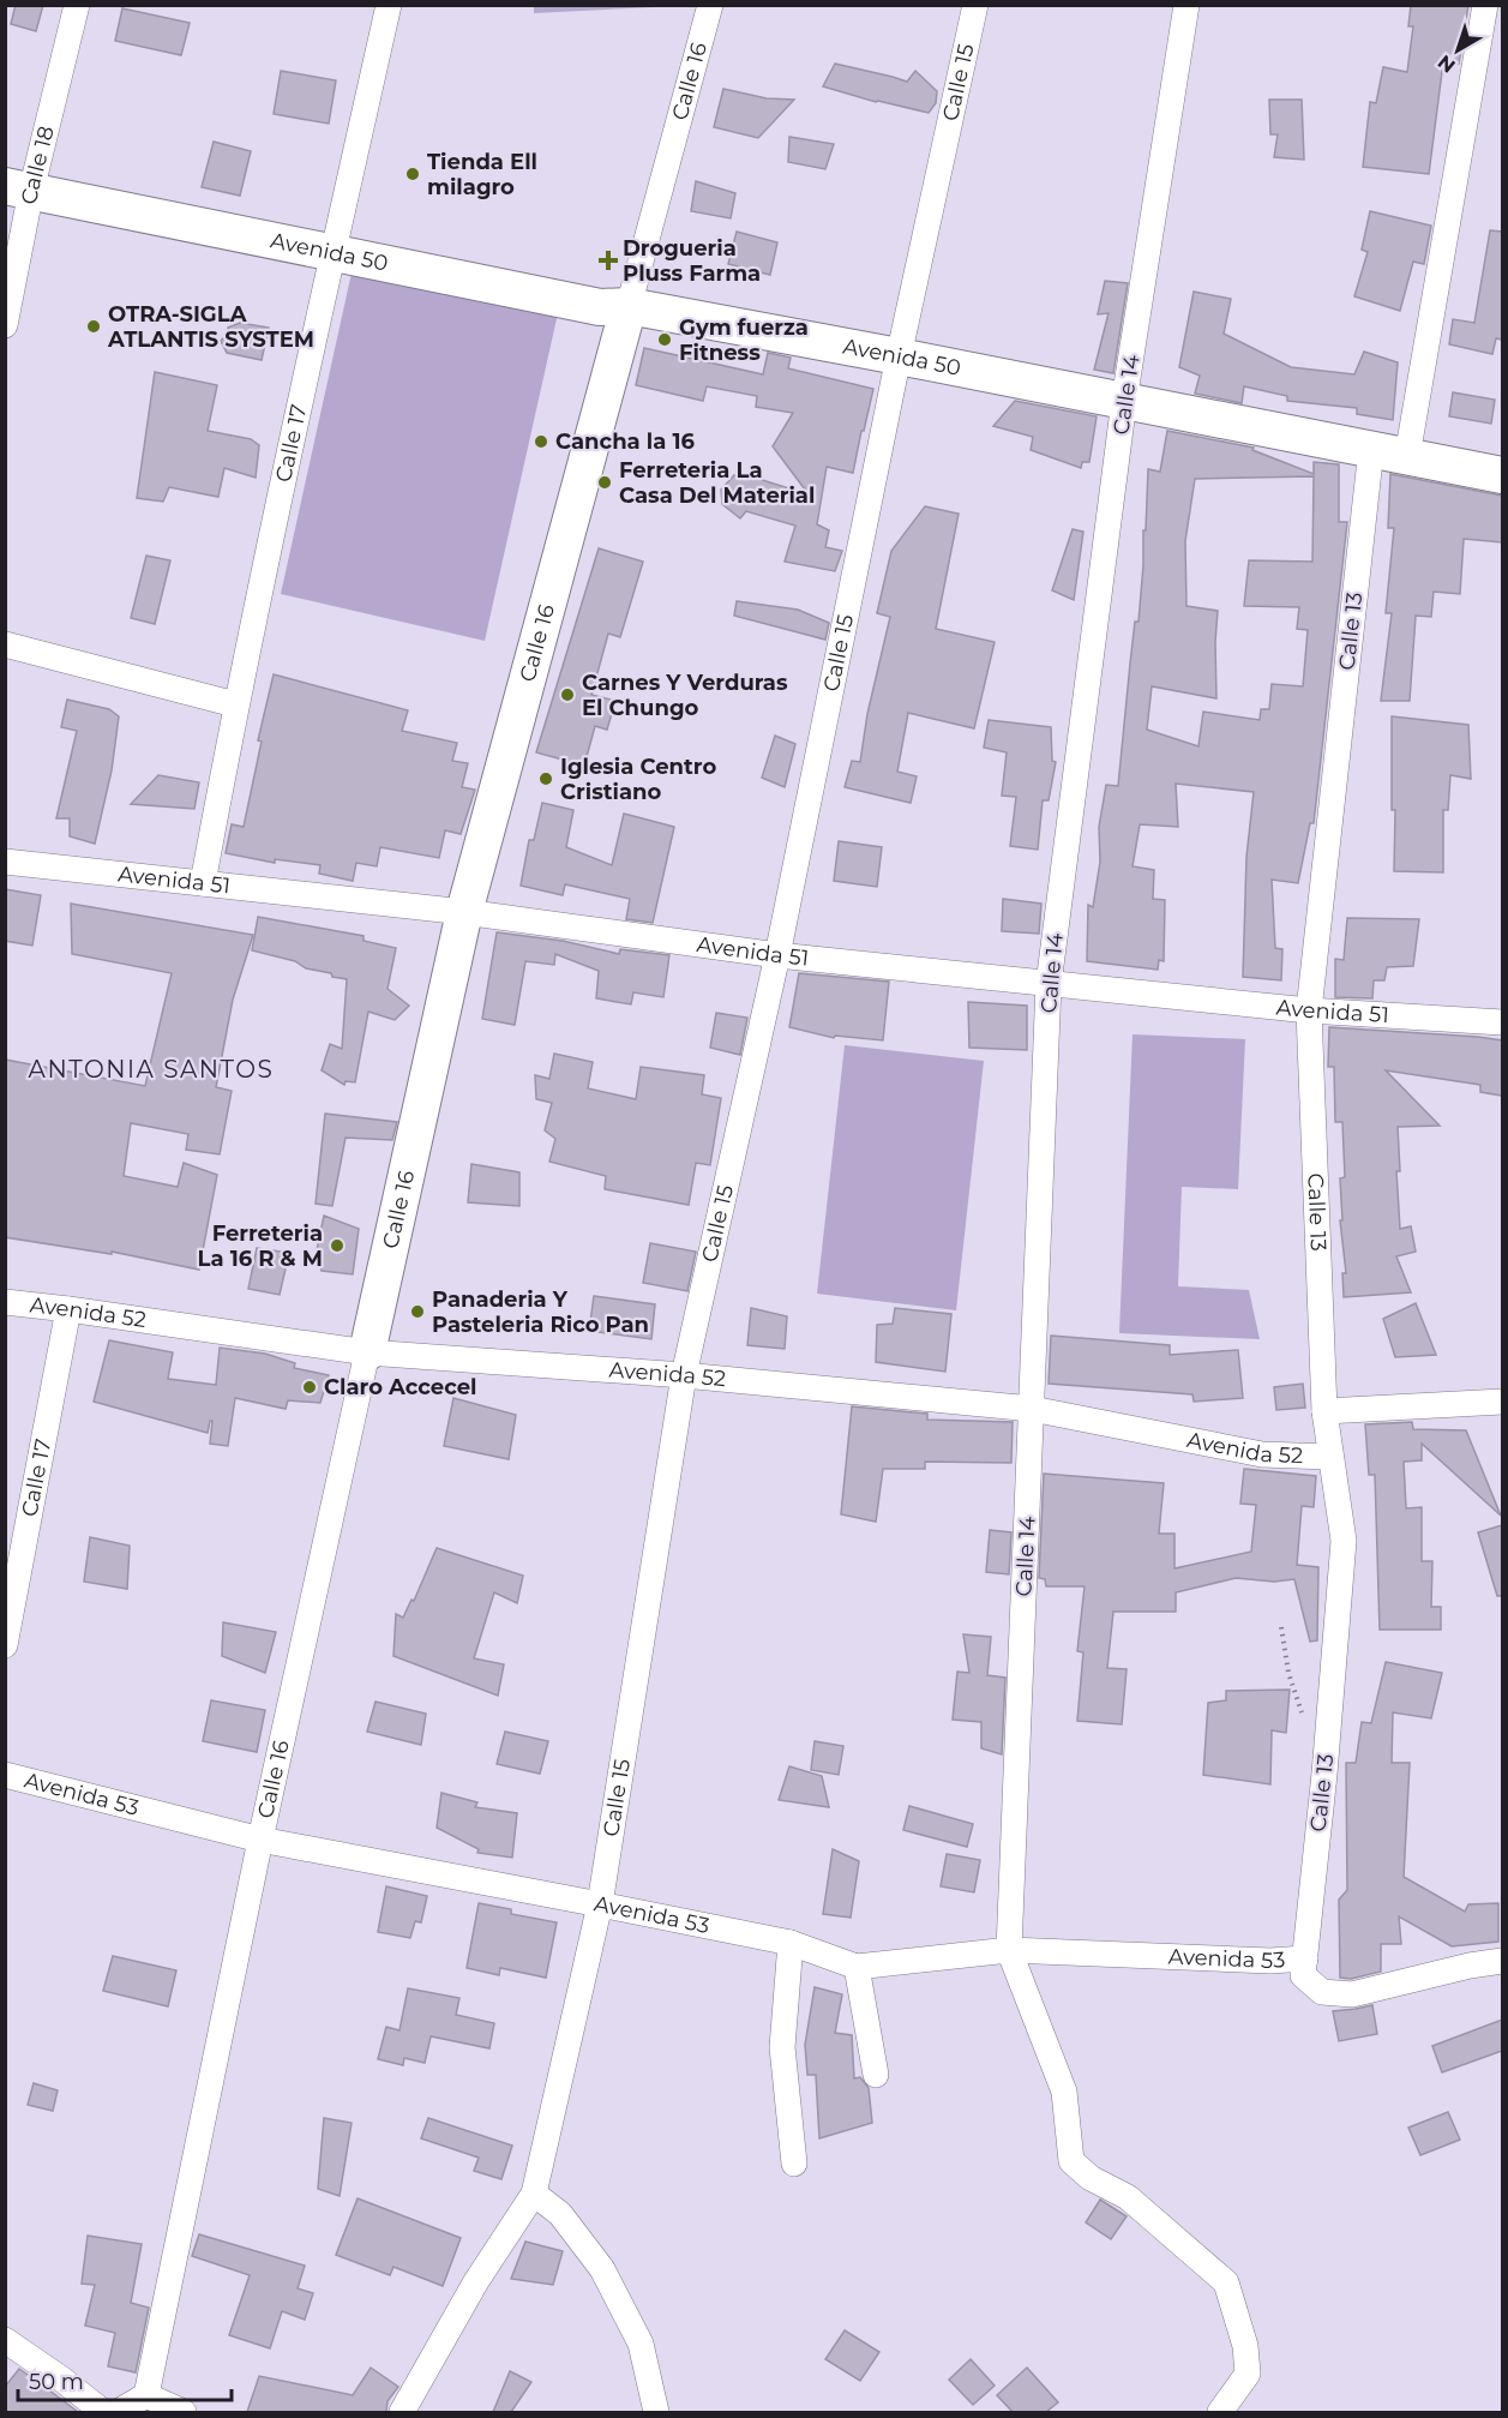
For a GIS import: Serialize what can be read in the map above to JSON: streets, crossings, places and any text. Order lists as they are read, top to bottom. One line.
{"streets":{"street":["Calle 16","Calle 15","Calle 18","Avenida 50","Calle 14","Calle 17","Calle 13","Avenida 51","Avenida 52","Avenida 53"]},"crossings":[["Calle 16","Avenida 50"],["Calle 16","Avenida 51"],["Calle 16","Avenida 52"],["Calle 16","Avenida 53"],["Calle 15","Avenida 50"],["Calle 15","Avenida 51"],["Calle 15","Avenida 52"],["Calle 15","Avenida 53"],["Calle 18","Avenida 50"],["Avenida 50","Calle 14"],["Avenida 50","Calle 17"],["Avenida 50","Calle 13"],["Calle 14","Avenida 51"],["Calle 14","Avenida 52"],["Calle 14","Avenida 53"],["Calle 17","Avenida 51"],["Calle 17","Avenida 52"],["Calle 13","Avenida 51"],["Calle 13","Avenida 52"],["Calle 13","Avenida 53"]],"districts":["ANTONIA SANTOS"],"places":{"other":["Tienda Ell milagro","OTRA-SIGLA ATLANTIS SYSTEM","Gym fuerza Fitness","Cancha la 16","Ferreteria La Casa Del Material","Carnes Y Verduras El Chungo","Iglesia Centro Cristiano","Ferreteria La 16 R & M","Panaderia Y Pasteleria Rico Pan","Claro Accecel"],"health":["Drogueria Pluss Farma"]},"scale_bar":"50 m","north":"bottom left"}
